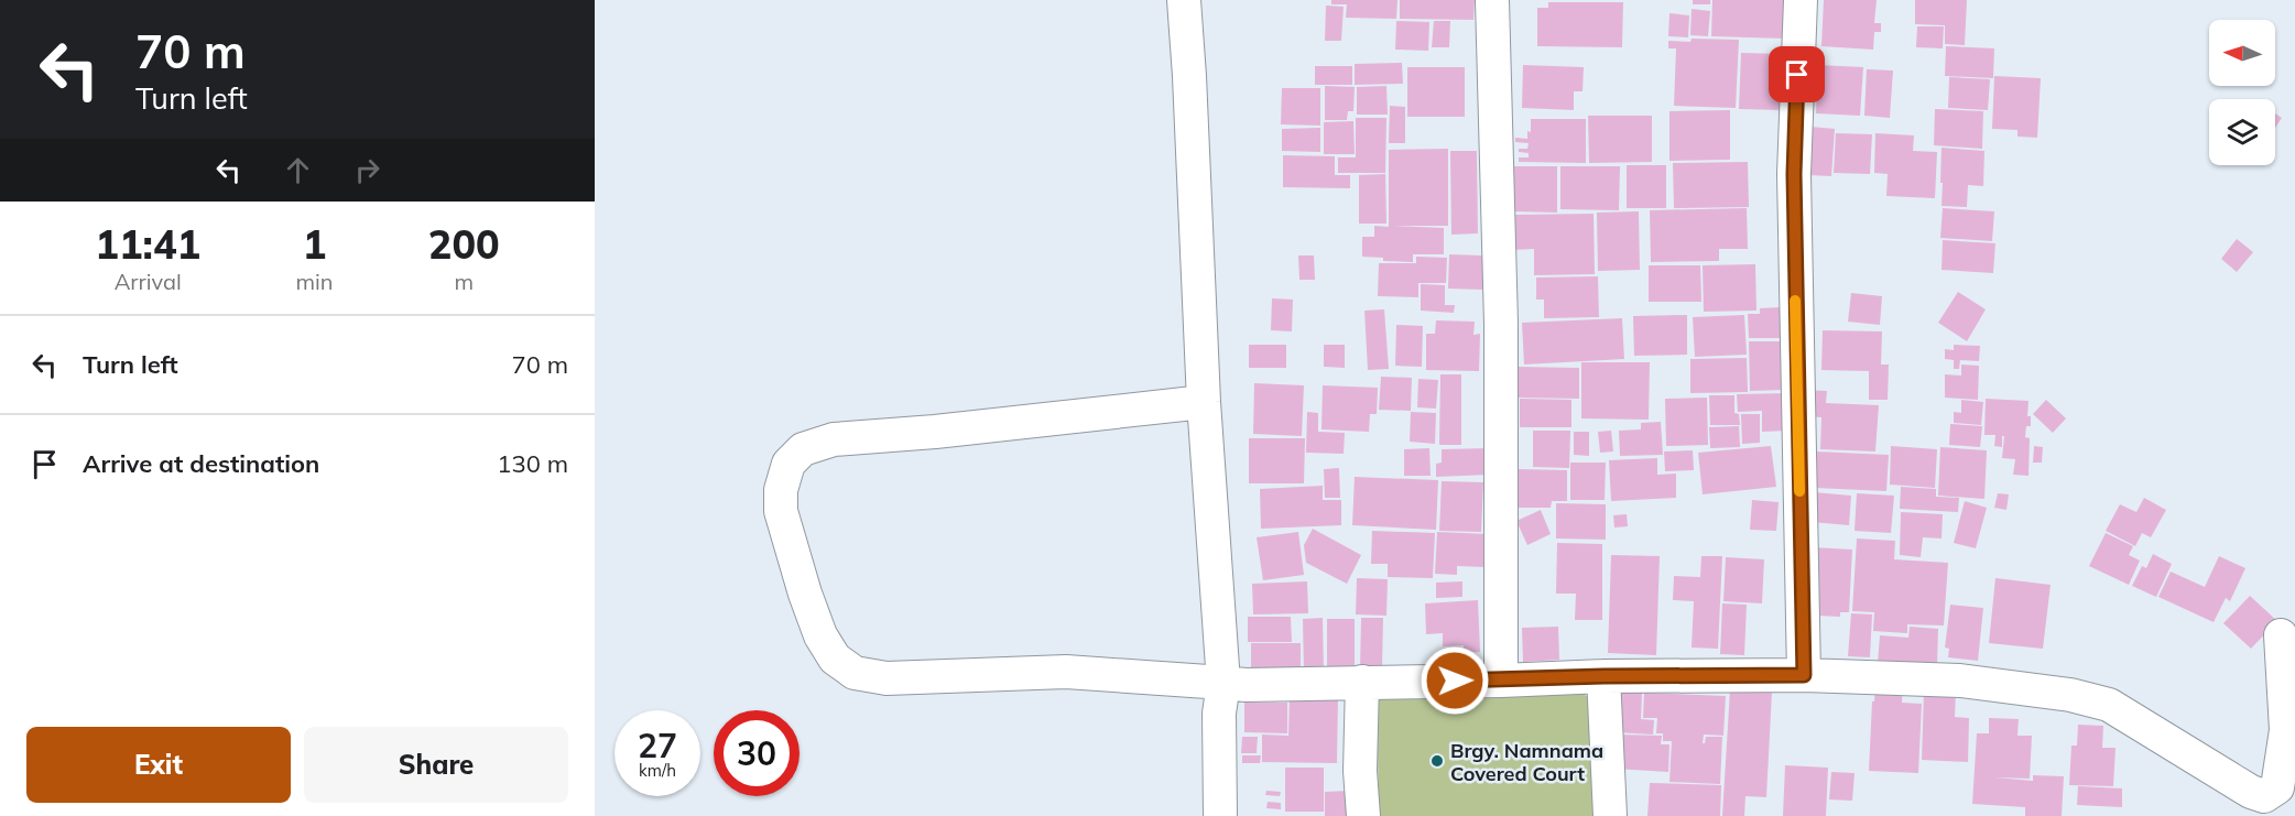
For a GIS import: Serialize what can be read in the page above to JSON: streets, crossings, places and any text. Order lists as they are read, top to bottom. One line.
{"places":["Brgy. Namnama Covered Court"],"north":"left","page":{"turn":["70 m","Turn left"],"eta":["11:41","Arrival","1","min","200","m"],"list":[{"name":"Turn left","value":"70 m"},{"name":"Arrive at destination","value":"130 m"}],"speed":"27 km/h","limit":"30","buttons":["Exit","Share"]}}
